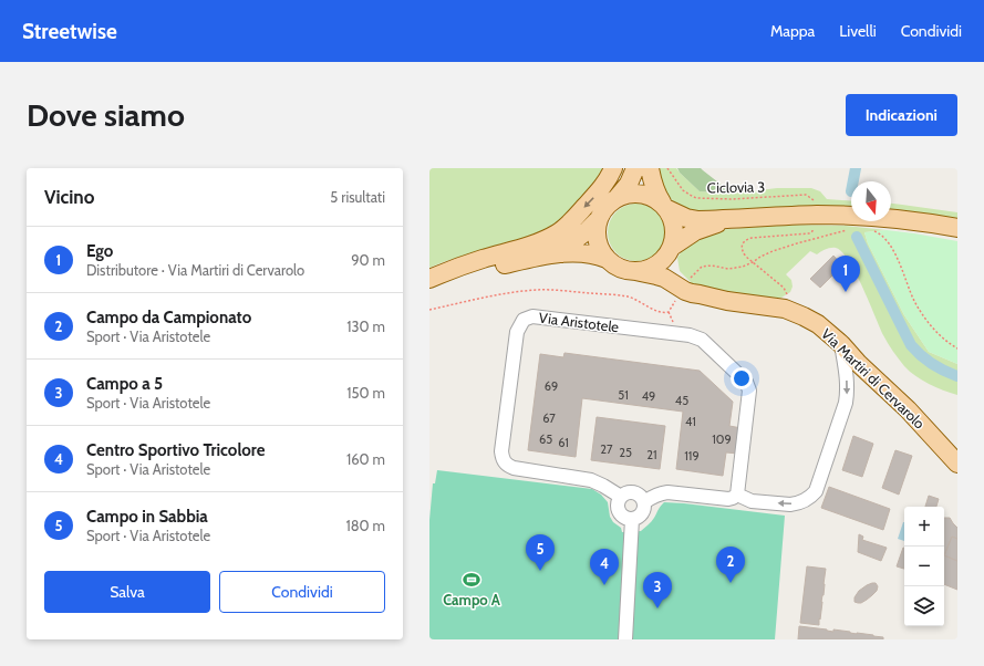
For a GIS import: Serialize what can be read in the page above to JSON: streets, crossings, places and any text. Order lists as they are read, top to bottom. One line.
{"streets":{"main road":["Via Martiri di Cervarolo"],"street":["Via Aristotele"],"path":["Ciclovia 3"]},"places":{"sports":["Campo A"]},"house_numbers":["69","51","49","45","67","41","65","109","61","27","25","21","119"],"north":"bottom","page":{"header":"Streetwise","nav":["Mappa","Livelli","Condividi"],"buttons":["Indicazioni",["Salva","Condividi"]],"title":"Dove siamo","heading":["Vicino","5 risultati"],"list":[{"mark":"1","name":"Ego","note":"Distributore · Via Martiri di Cervarolo","value":"90 m"},{"mark":"2","name":"Campo da Campionato","note":"Sport · Via Aristotele","value":"130 m"},{"mark":"3","name":"Campo a 5","note":"Sport · Via Aristotele","value":"150 m"},{"mark":"4","name":"Centro Sportivo Tricolore","note":"Sport · Via Aristotele","value":"160 m"},{"mark":"5","name":"Campo in Sabbia","note":"Sport · Via Aristotele","value":"180 m"}],"pins":["1","5","2","4","3"],"map_buttons":["+","−"]}}
